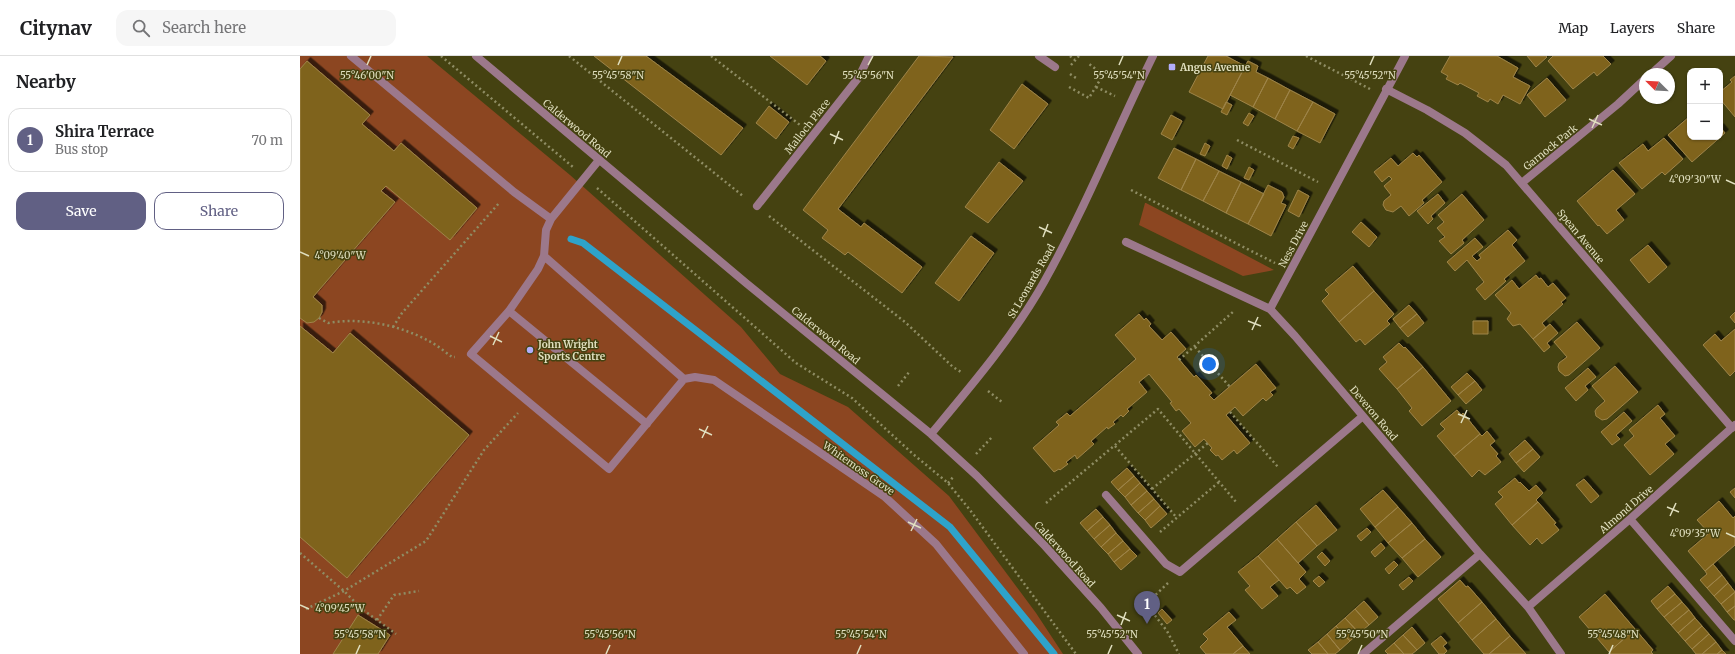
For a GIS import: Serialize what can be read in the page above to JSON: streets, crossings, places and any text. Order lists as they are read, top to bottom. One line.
{"streets":{"street":["Malloch Place","Calderwood Road","Garnock Park","Spean Avenue","Ness Drive","St Leonards Road","Deveron Road","Whitemoss Grove","Almond Drive"]},"crossings":[["Calderwood Road","St Leonards Road"],["Garnock Park","Spean Avenue"],["Spean Avenue","Ness Drive"],["Spean Avenue","Almond Drive"],["Ness Drive","Deveron Road"],["Deveron Road","Almond Drive"]],"places":{"transit":["Angus Avenue"],"other":["John Wright Sports Centre"]},"north":"top left","page":{"header":"Citynav","search":"Search here","nav":["Map","Layers","Share"],"heading":"Nearby","map_buttons":["+","−"],"list":[{"mark":"1","name":"Shira Terrace","note":"Bus stop","value":"70 m"}],"buttons":["Save","Share"],"pins":"1"},"coordinates":["55°46'00\"N","55°45'56\"N","55°45'52\"N","55°45'58\"N","55°45'54\"N","4°09'30\"W","4°09'40\"W","4°09'35\"W","4°09'45\"W","55°45'50\"N","55°45'48\"N"]}
